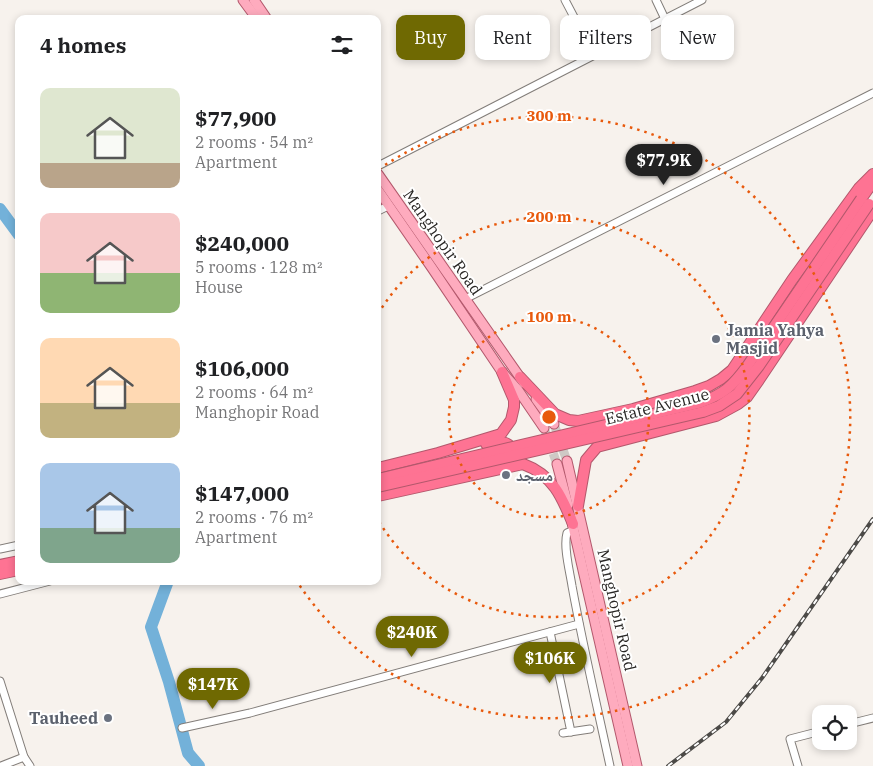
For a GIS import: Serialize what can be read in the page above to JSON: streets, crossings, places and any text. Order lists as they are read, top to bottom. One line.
{"streets":{"highway":["Estate Avenue"],"main road":["Manghopir Road"]},"places":["Jamia Yahya Masjid","مسجد","Tauheed"],"page":{"chip":["Buy","Rent","Filters","New"],"heading":"4 homes","list":[{"name":"$77,900","note":"2 rooms · 54 m² · Apartment"},{"name":"$240,000","note":"5 rooms · 128 m² · House"},{"name":"$106,000","note":"2 rooms · 64 m² · Manghopir Road"},{"name":"$147,000","note":"2 rooms · 76 m² · Apartment"}],"price":["$77.9K","$240K","$106K","$147K"]},"rings":["300 m","200 m","100 m"]}
